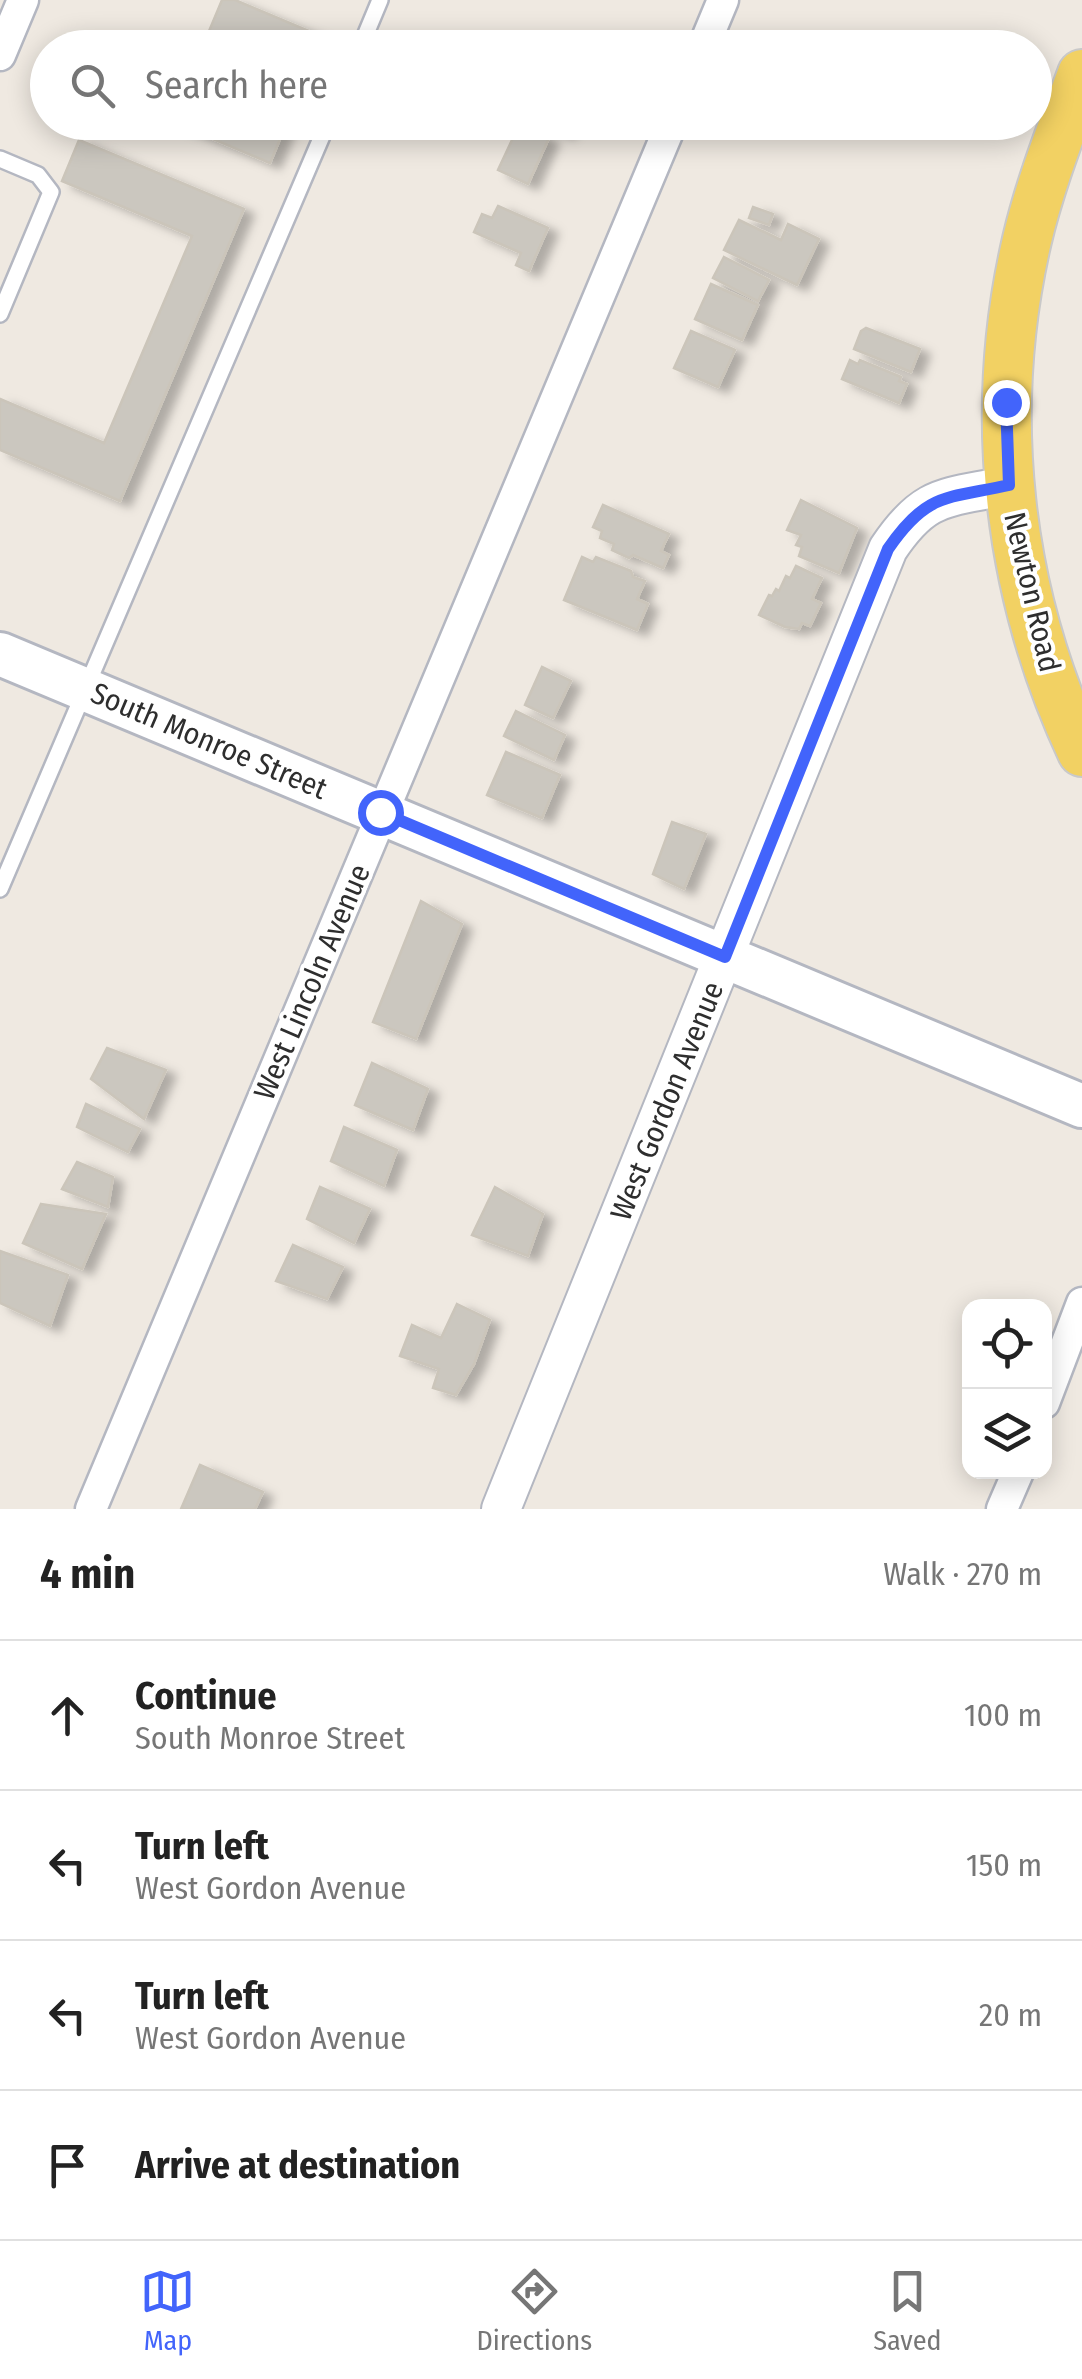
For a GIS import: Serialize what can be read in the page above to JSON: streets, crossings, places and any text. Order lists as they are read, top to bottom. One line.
{"streets":{"main road":["Newton Road","South Monroe Street"],"street":["West Lincoln Avenue","West Gordon Avenue"]},"crossings":[["Newton Road","West Gordon Avenue"],["South Monroe Street","West Lincoln Avenue"],["South Monroe Street","West Gordon Avenue"]],"page":{"search":"Search here","heading":["4 min","Walk · 270 m"],"list":[["Continue","South Monroe Street","100 m"],["Turn left","West Gordon Avenue","150 m"],["Turn left","West Gordon Avenue","20 m"],"Arrive at destination"],"nav":["Map","Directions","Saved"]}}
